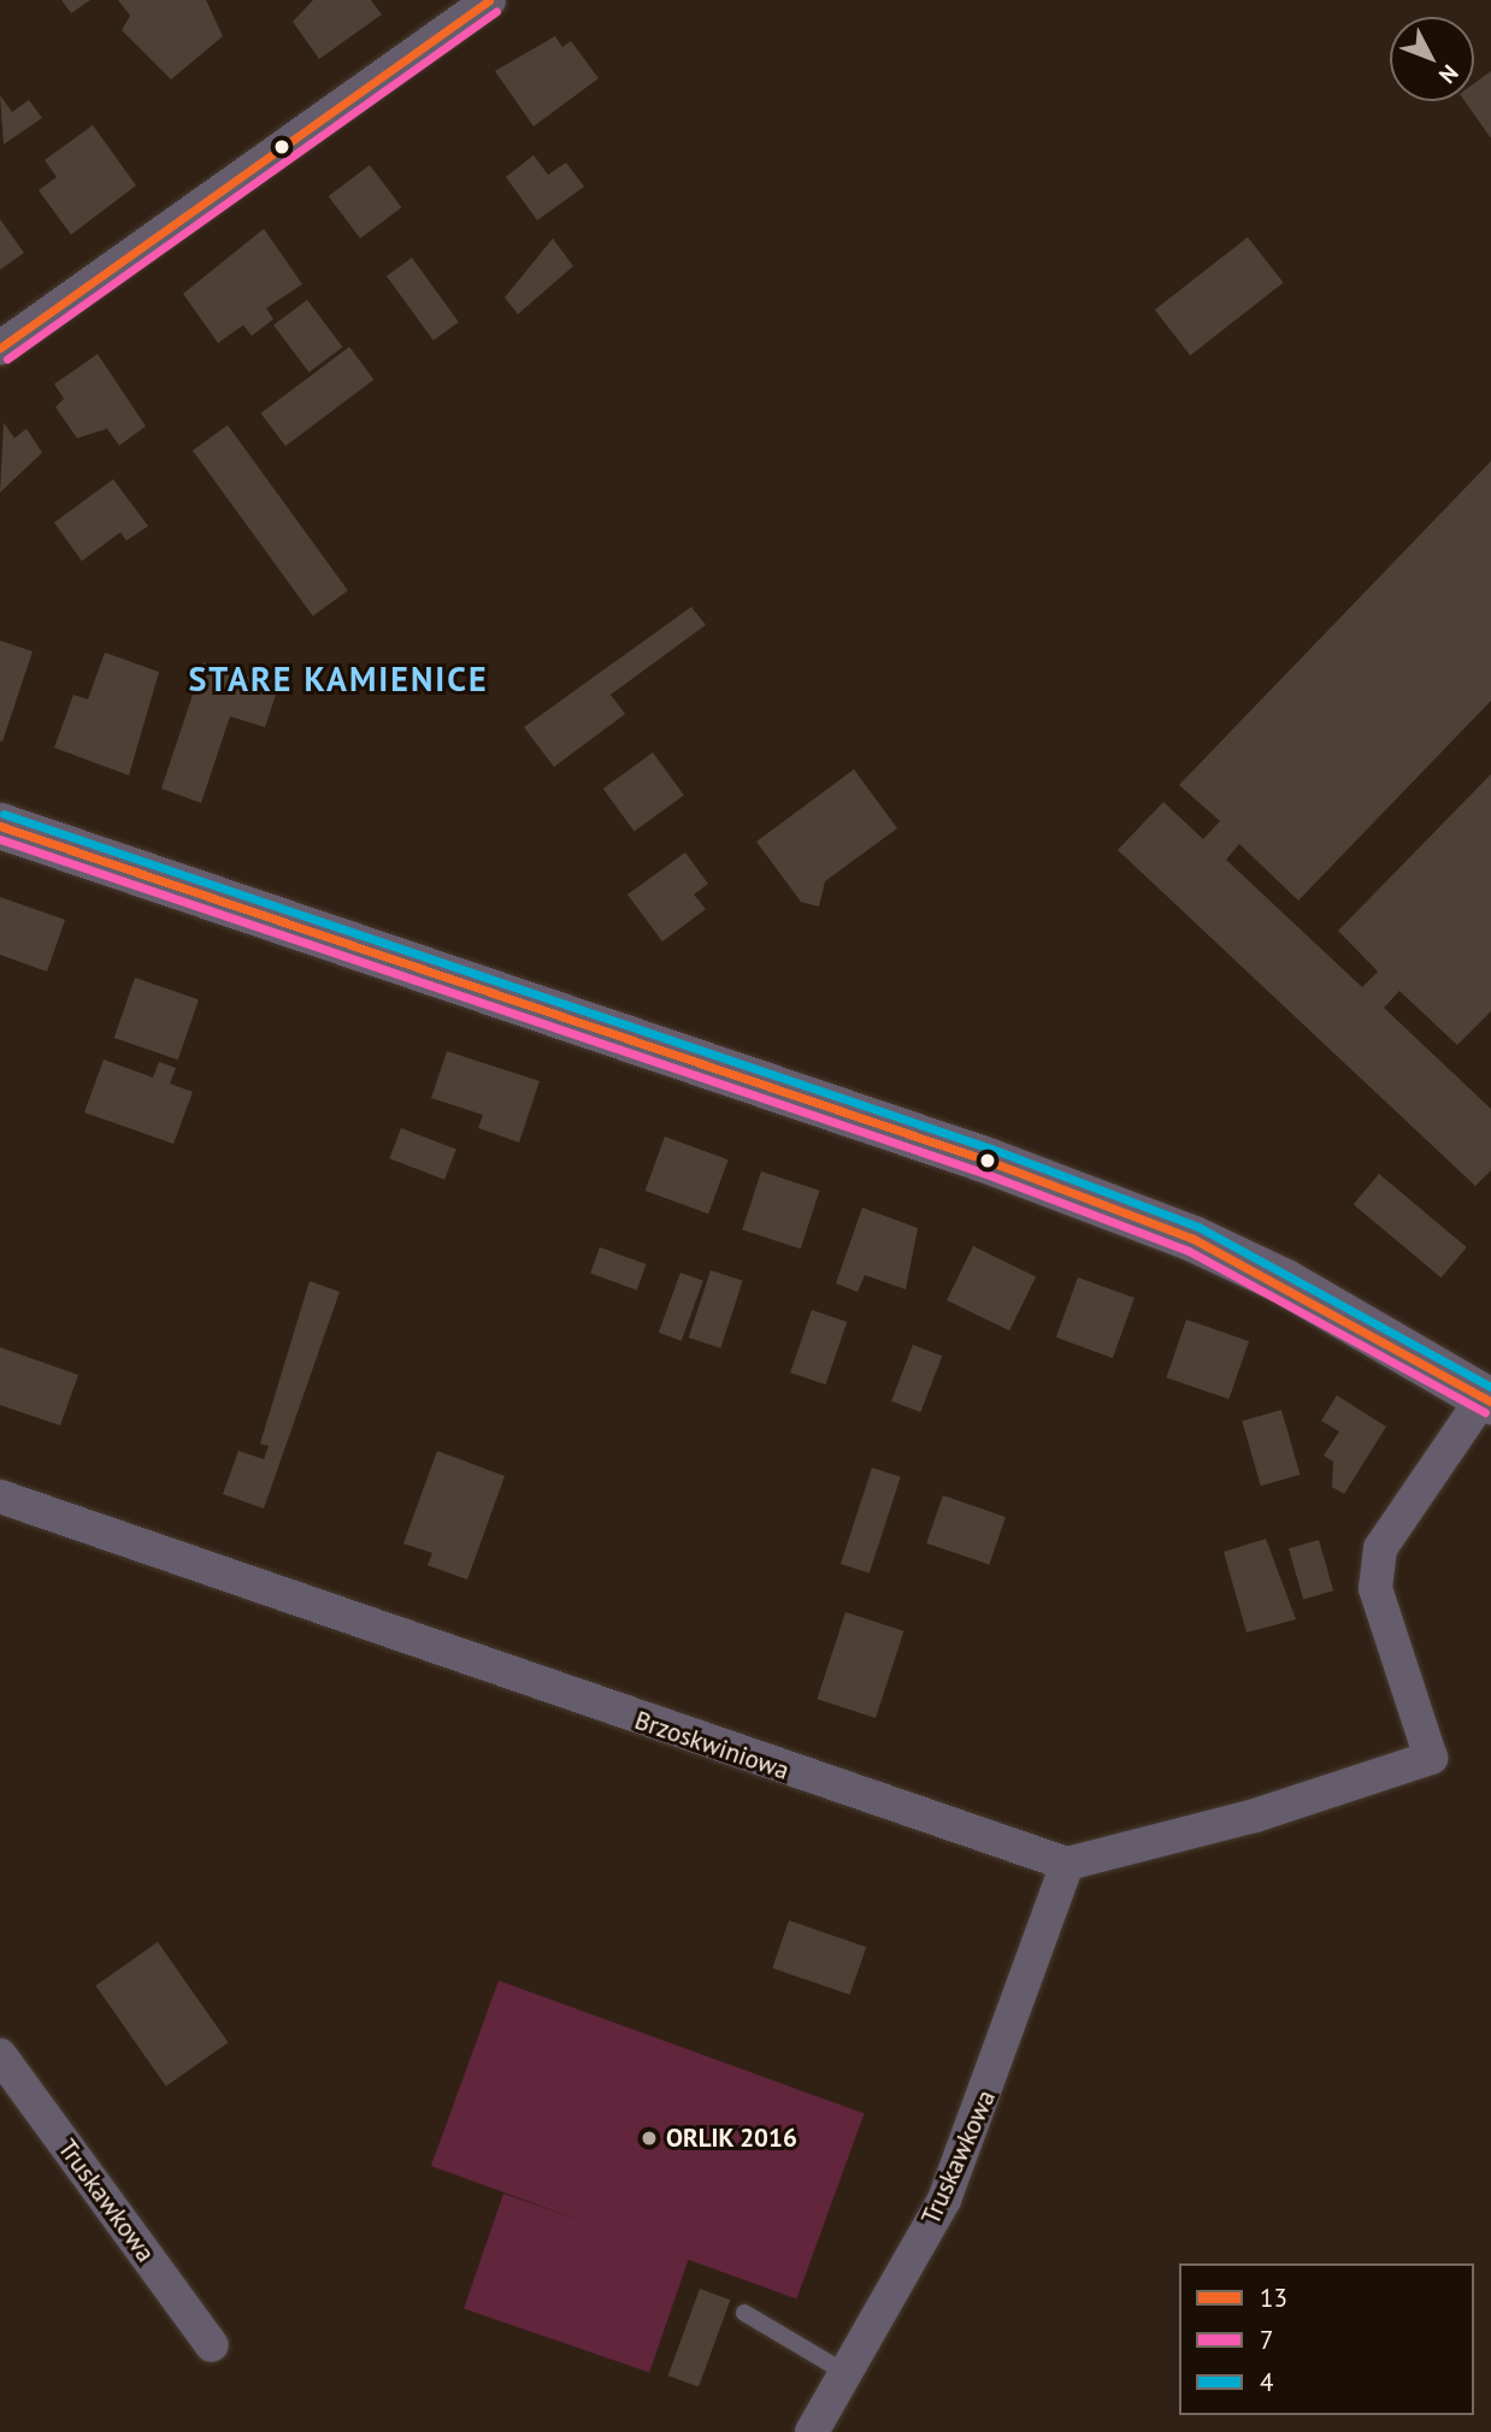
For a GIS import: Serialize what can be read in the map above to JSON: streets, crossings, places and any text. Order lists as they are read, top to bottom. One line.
{"streets":{"street":["Brzoskwiniowa","Truskawkowa"]},"crossings":[["Brzoskwiniowa","Truskawkowa"]],"districts":["STARE KAMIENICE"],"places":["ORLIK 2016"],"lines":["transit line 13","transit line 7","transit line 4"],"legend":["13","7","4"],"north":"bottom right"}
